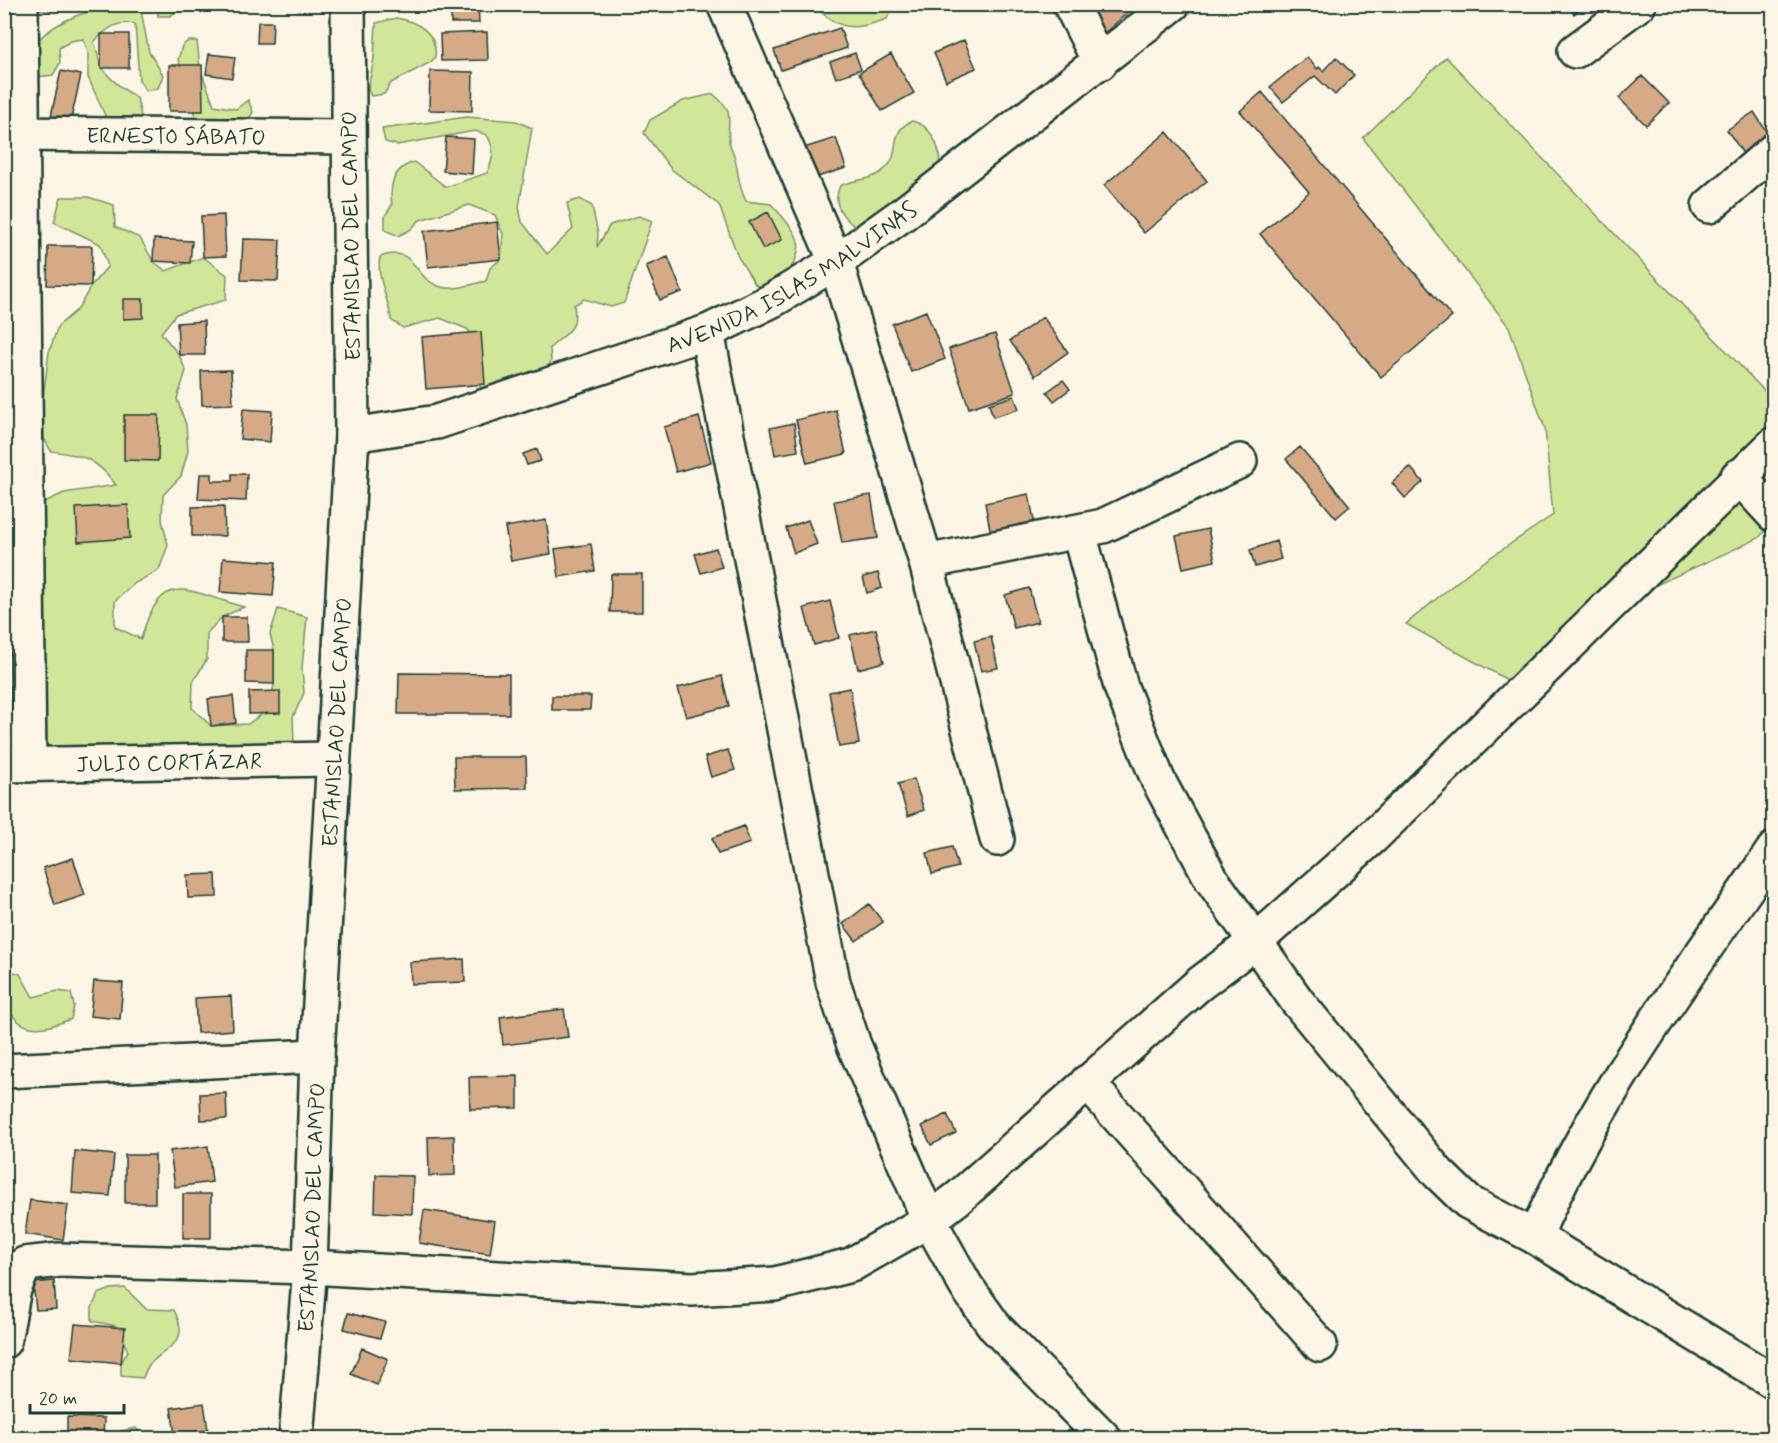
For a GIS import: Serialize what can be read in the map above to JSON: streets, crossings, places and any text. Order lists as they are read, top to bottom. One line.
{"streets":{"street":["ERNESTO SÁBATO","ESTANISLAO DEL CAMPO","AVENIDA ISLAS MALVINAS","JULIO CORTÁZAR"]},"crossings":[["ERNESTO SÁBATO","ESTANISLAO DEL CAMPO"],["ESTANISLAO DEL CAMPO","AVENIDA ISLAS MALVINAS"],["ESTANISLAO DEL CAMPO","JULIO CORTÁZAR"]],"scale_bar":"20 m"}
